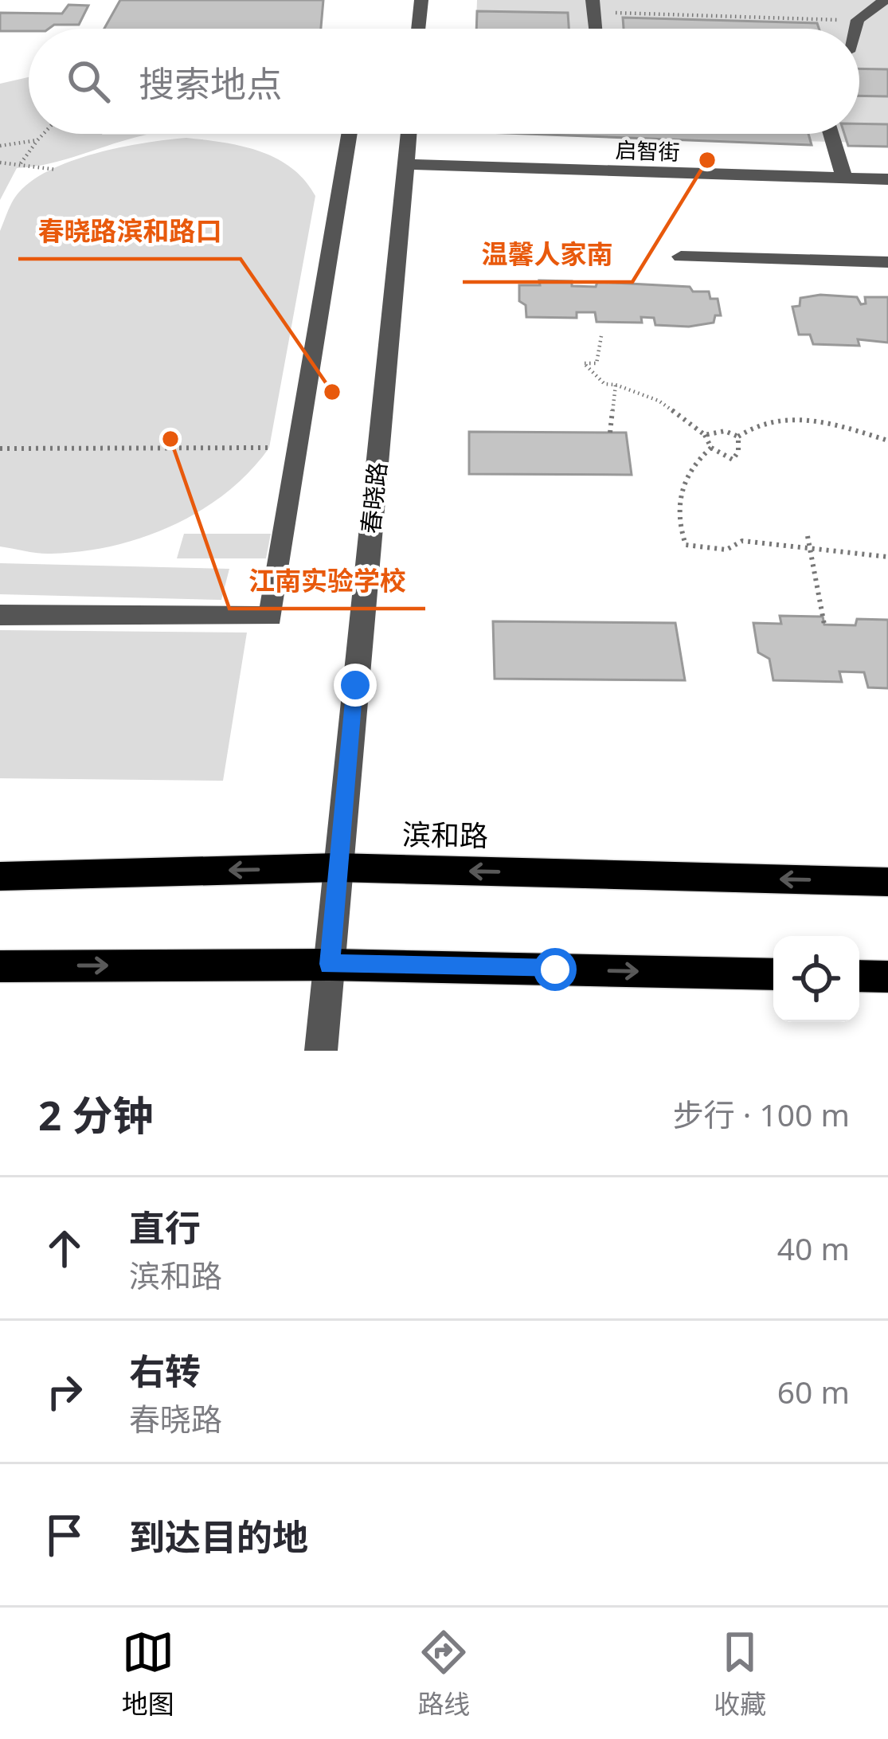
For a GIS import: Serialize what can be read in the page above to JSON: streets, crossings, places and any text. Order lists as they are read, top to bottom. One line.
{"streets":{"main road":["滨和路"],"street":["启智街","春晓路"]},"crossings":[["启智街","春晓路"],["春晓路","滨和路"]],"places":["温馨人家南","春晓路滨和路口","江南实验学校"],"page":{"search":"搜索地点","heading":["2 分钟","步行 · 100 m"],"list":[["直行","滨和路","40 m"],["右转","春晓路","60 m"],"到达目的地"],"nav":["地图","路线","收藏"]}}
